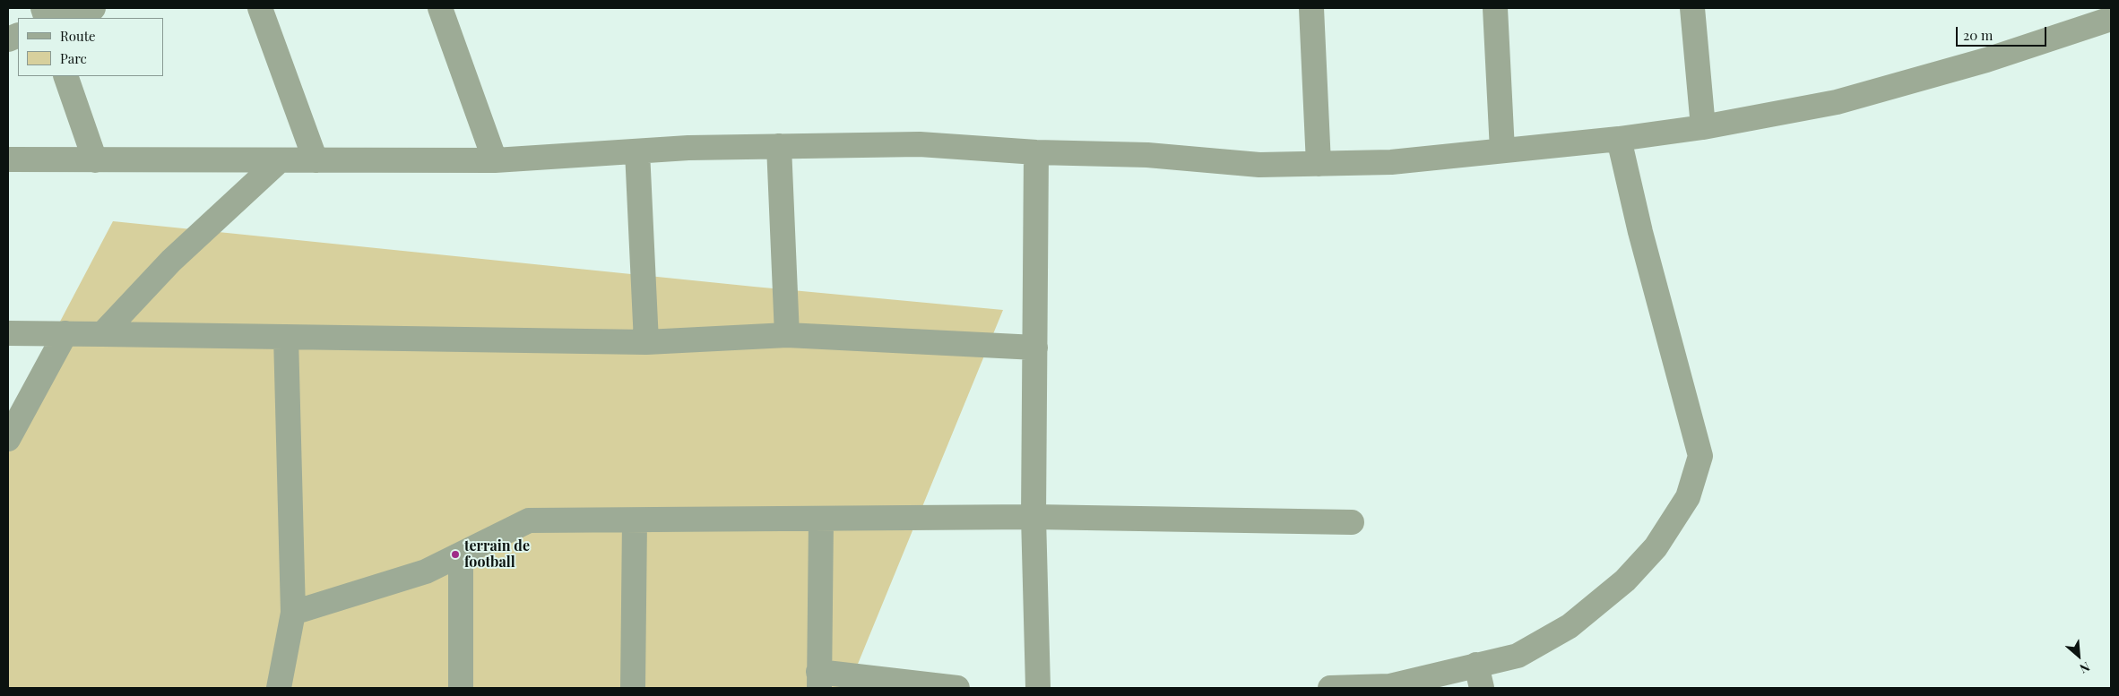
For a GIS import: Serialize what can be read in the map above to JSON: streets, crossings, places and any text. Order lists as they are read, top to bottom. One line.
{"places":["terrain de football"],"legend":["Route","Parc"],"scale_bar":"20 m","north":"bottom right"}
